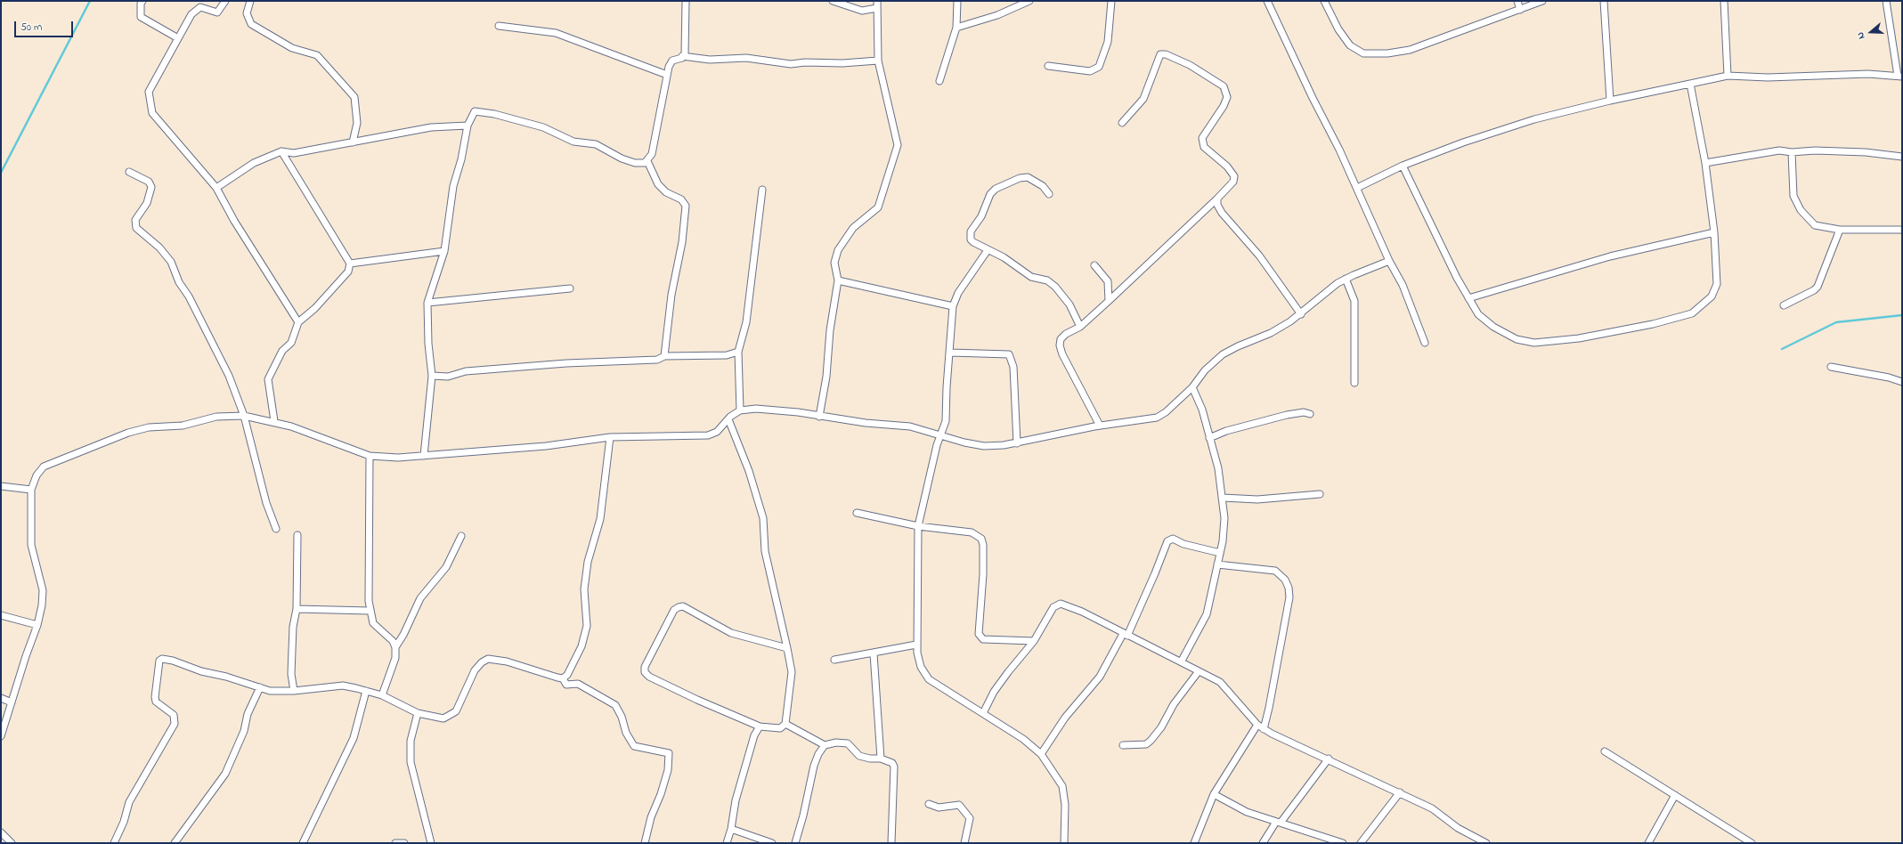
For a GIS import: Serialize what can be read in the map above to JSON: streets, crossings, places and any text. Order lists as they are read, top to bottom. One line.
{"scale_bar":"50 m","north":"left"}
